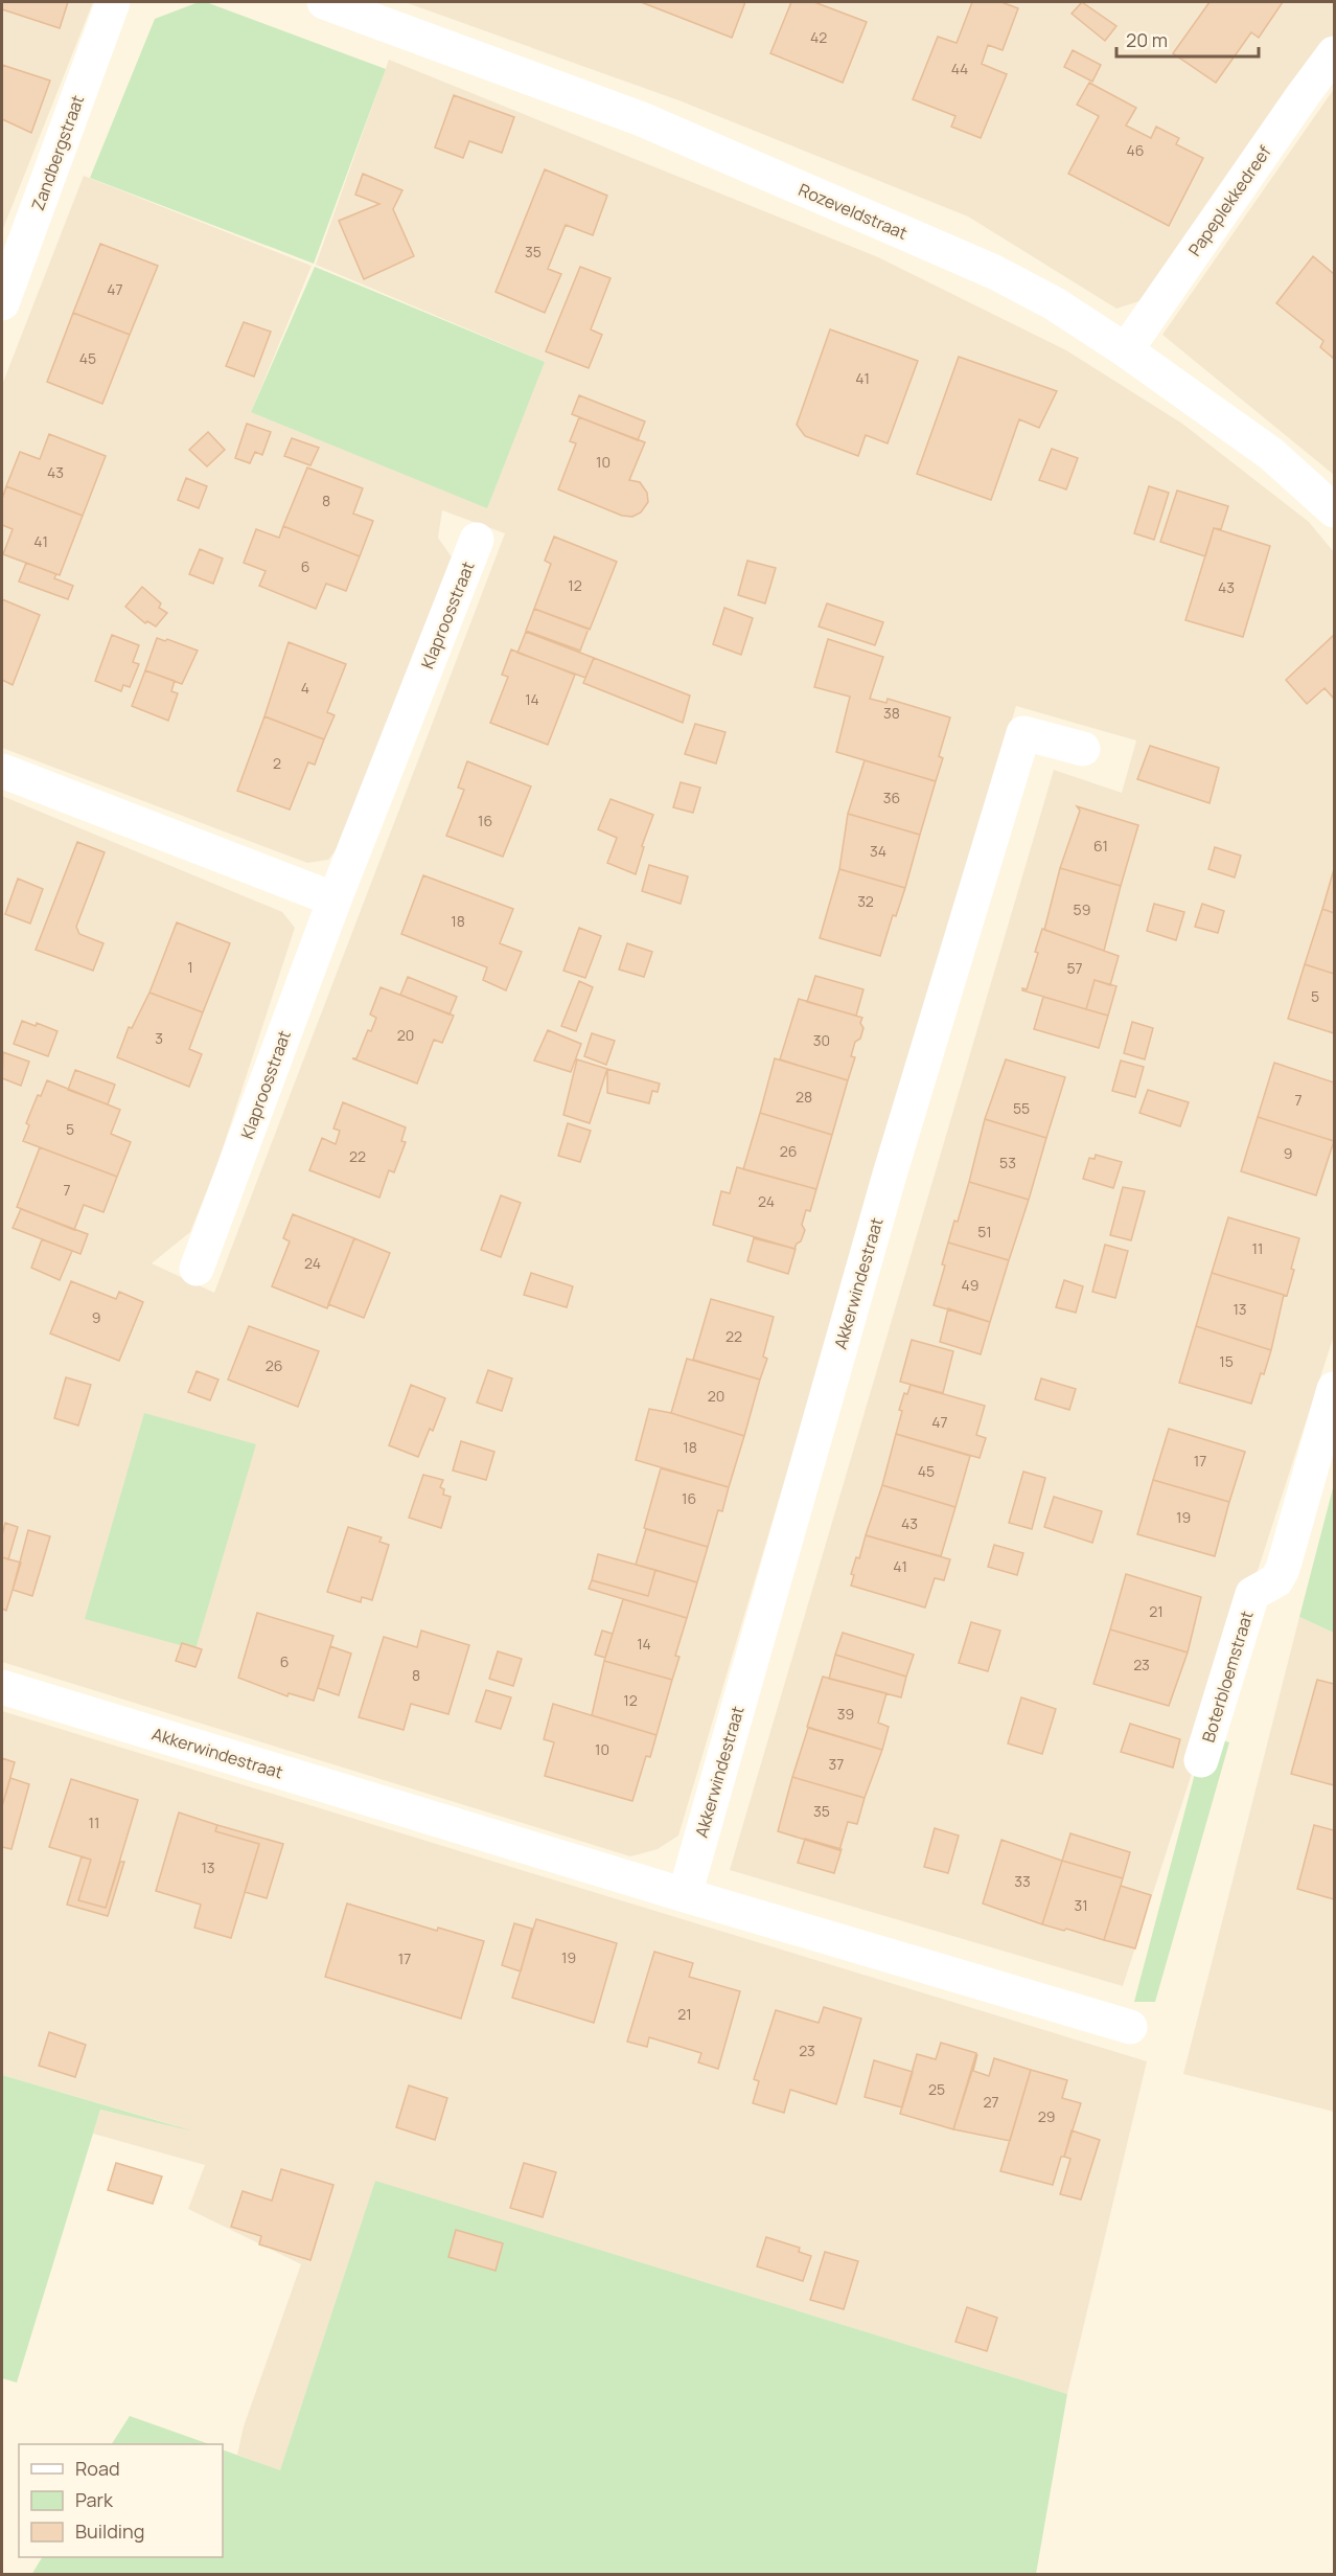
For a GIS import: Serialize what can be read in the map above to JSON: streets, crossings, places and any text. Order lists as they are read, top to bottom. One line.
{"streets":{"street":["Zandbergstraat","Papeplekkedreef","Rozeveldstraat","Klaproosstraat","Akkerwindestraat","Boterbloemstraat"]},"crossings":[["Papeplekkedreef","Rozeveldstraat"]],"house_numbers":["42","44","46","35","47","45","41","10","43","8","41","6","12","43","4","14","38","2","36","16","61","34","32","59","18","1","57","5","20","3","30","28","7","55","5","26","9","22","53","7","24","51","11","24","49","13","9","22","15","26","20","47","18","17","45","16","19","43","41","21","14","6","23","8","12","39","10","37","35","11","13","33","31","19","17","21","23","25","27","29"],"legend":["Road","Park","Building"],"scale_bar":"20 m"}
